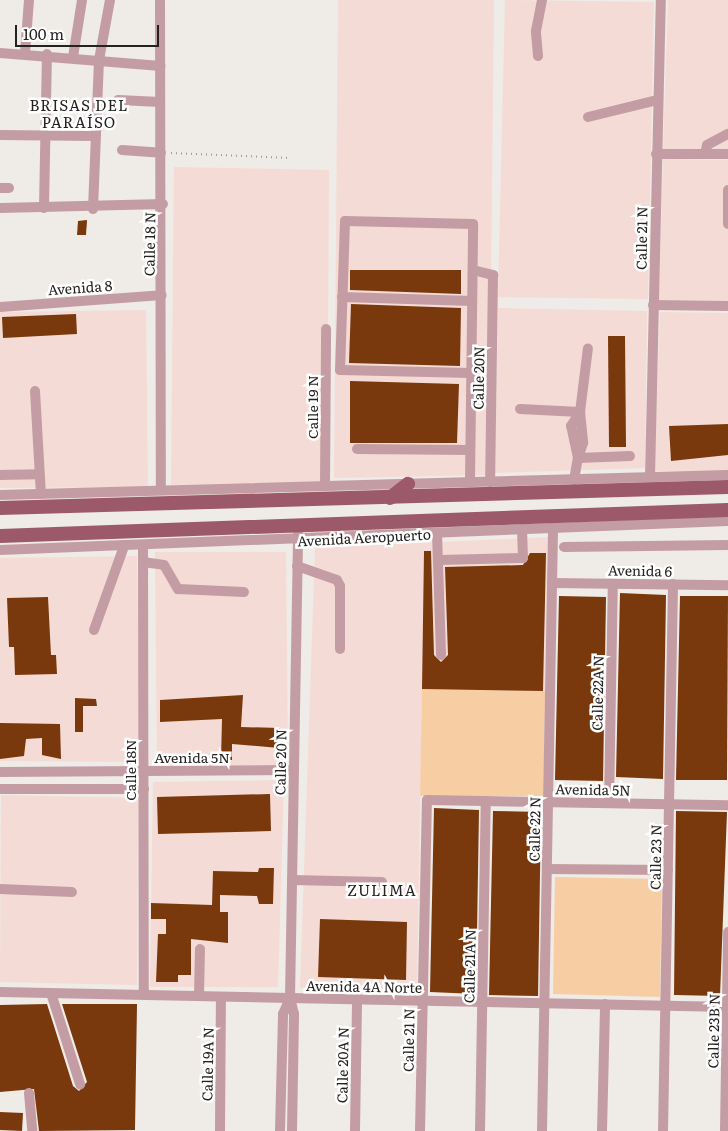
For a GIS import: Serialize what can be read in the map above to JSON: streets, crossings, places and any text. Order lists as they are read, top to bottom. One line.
{"streets":{"main road":["Avenida Aeropuerto"],"street":["Calle 21 N","Calle 18 N","Avenida 8","Calle 20N","Calle 19 N","Avenida 6","Calle 22A N","Avenida 5N","Calle 20 N","Calle 18N","Calle 22 N","Calle 23 N","Calle 21A N","Avenida 4A Norte","Calle 23B N","Calle 19A N","Calle 20A N"]},"crossings":[["Calle 21 N","Avenida 5N"],["Calle 21 N","Avenida 4A Norte"],["Calle 18 N","Avenida 8"],["Avenida Aeropuerto","Calle 20 N"],["Avenida Aeropuerto","Calle 18N"],["Avenida Aeropuerto","Calle 22 N"],["Avenida 6","Calle 22A N"],["Avenida 6","Calle 22 N"],["Avenida 6","Calle 23 N"],["Calle 22A N","Avenida 5N"],["Avenida 5N","Calle 20 N"],["Avenida 5N","Calle 18N"],["Avenida 5N","Calle 22 N"],["Avenida 5N","Calle 23 N"],["Avenida 5N","Calle 21A N"],["Calle 20 N","Avenida 4A Norte"],["Calle 18N","Avenida 4A Norte"],["Calle 22 N","Avenida 4A Norte"],["Calle 23 N","Avenida 4A Norte"],["Calle 21A N","Avenida 4A Norte"],["Avenida 4A Norte","Calle 23B N"],["Avenida 4A Norte","Calle 19A N"],["Avenida 4A Norte","Calle 20A N"]],"districts":["BRISAS DEL PARAÍSO","ZULIMA"],"scale_bar":"100 m"}
